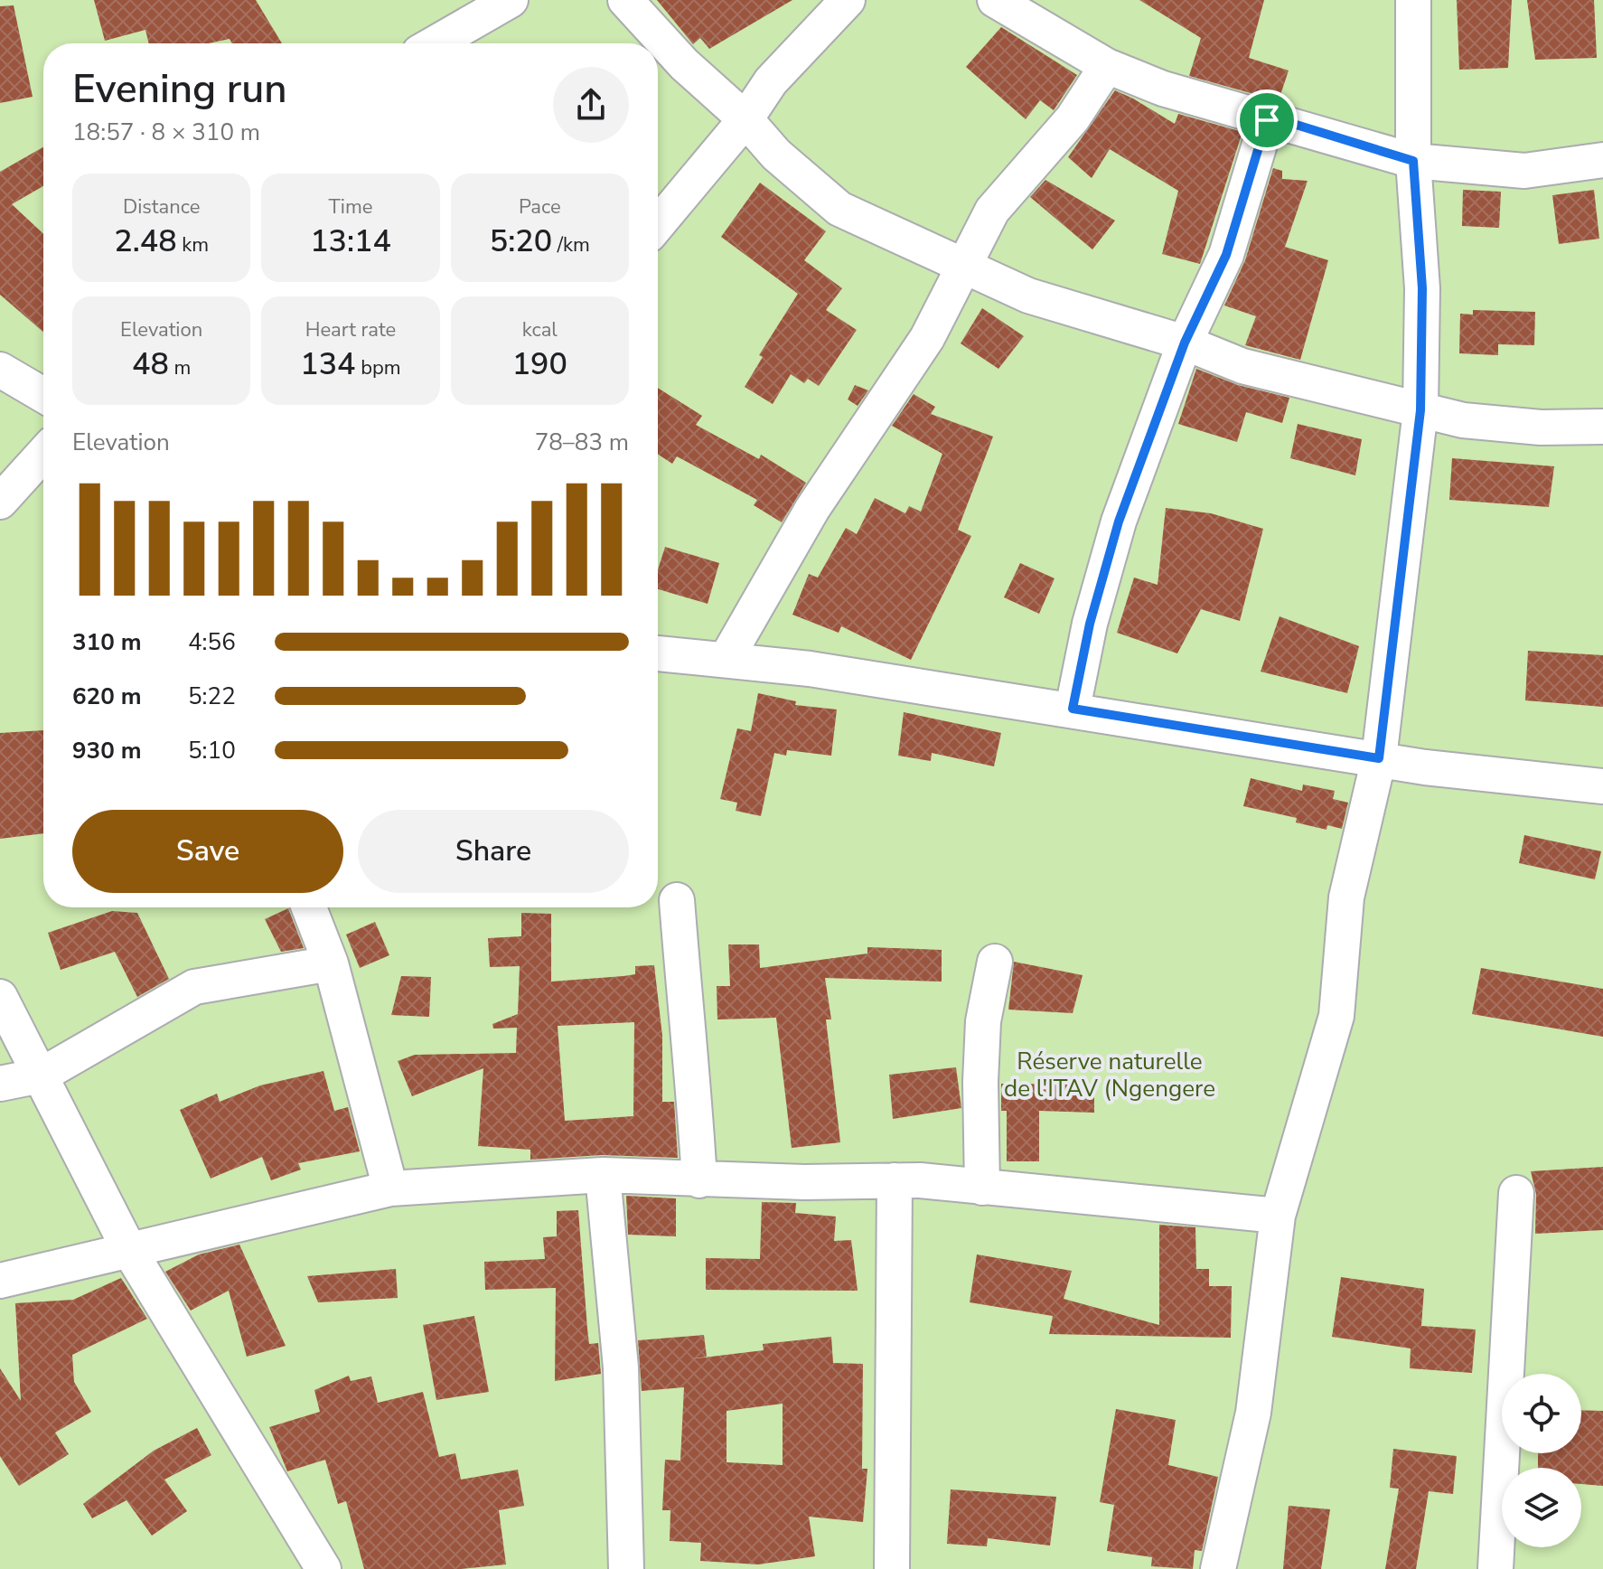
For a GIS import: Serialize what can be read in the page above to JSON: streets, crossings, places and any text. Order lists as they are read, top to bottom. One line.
{"parks":["Réserve naturelle de l'ITAV (Ngengere"],"page":{"heading":["Evening run","18:57 · 8 × 310 m"],"stats":[["Distance","2.48 km"],["Time","13:14"],["Pace","5:20 /km"],["Elevation","48 m"],["Heart rate","134 bpm"],["kcal","190"]],"chart":["Elevation","78–83 m"],"list":[{"name":"310 m","note":"4:56"},{"name":"620 m","note":"5:22"},{"name":"930 m","note":"5:10"}],"buttons":["Save","Share"]}}
